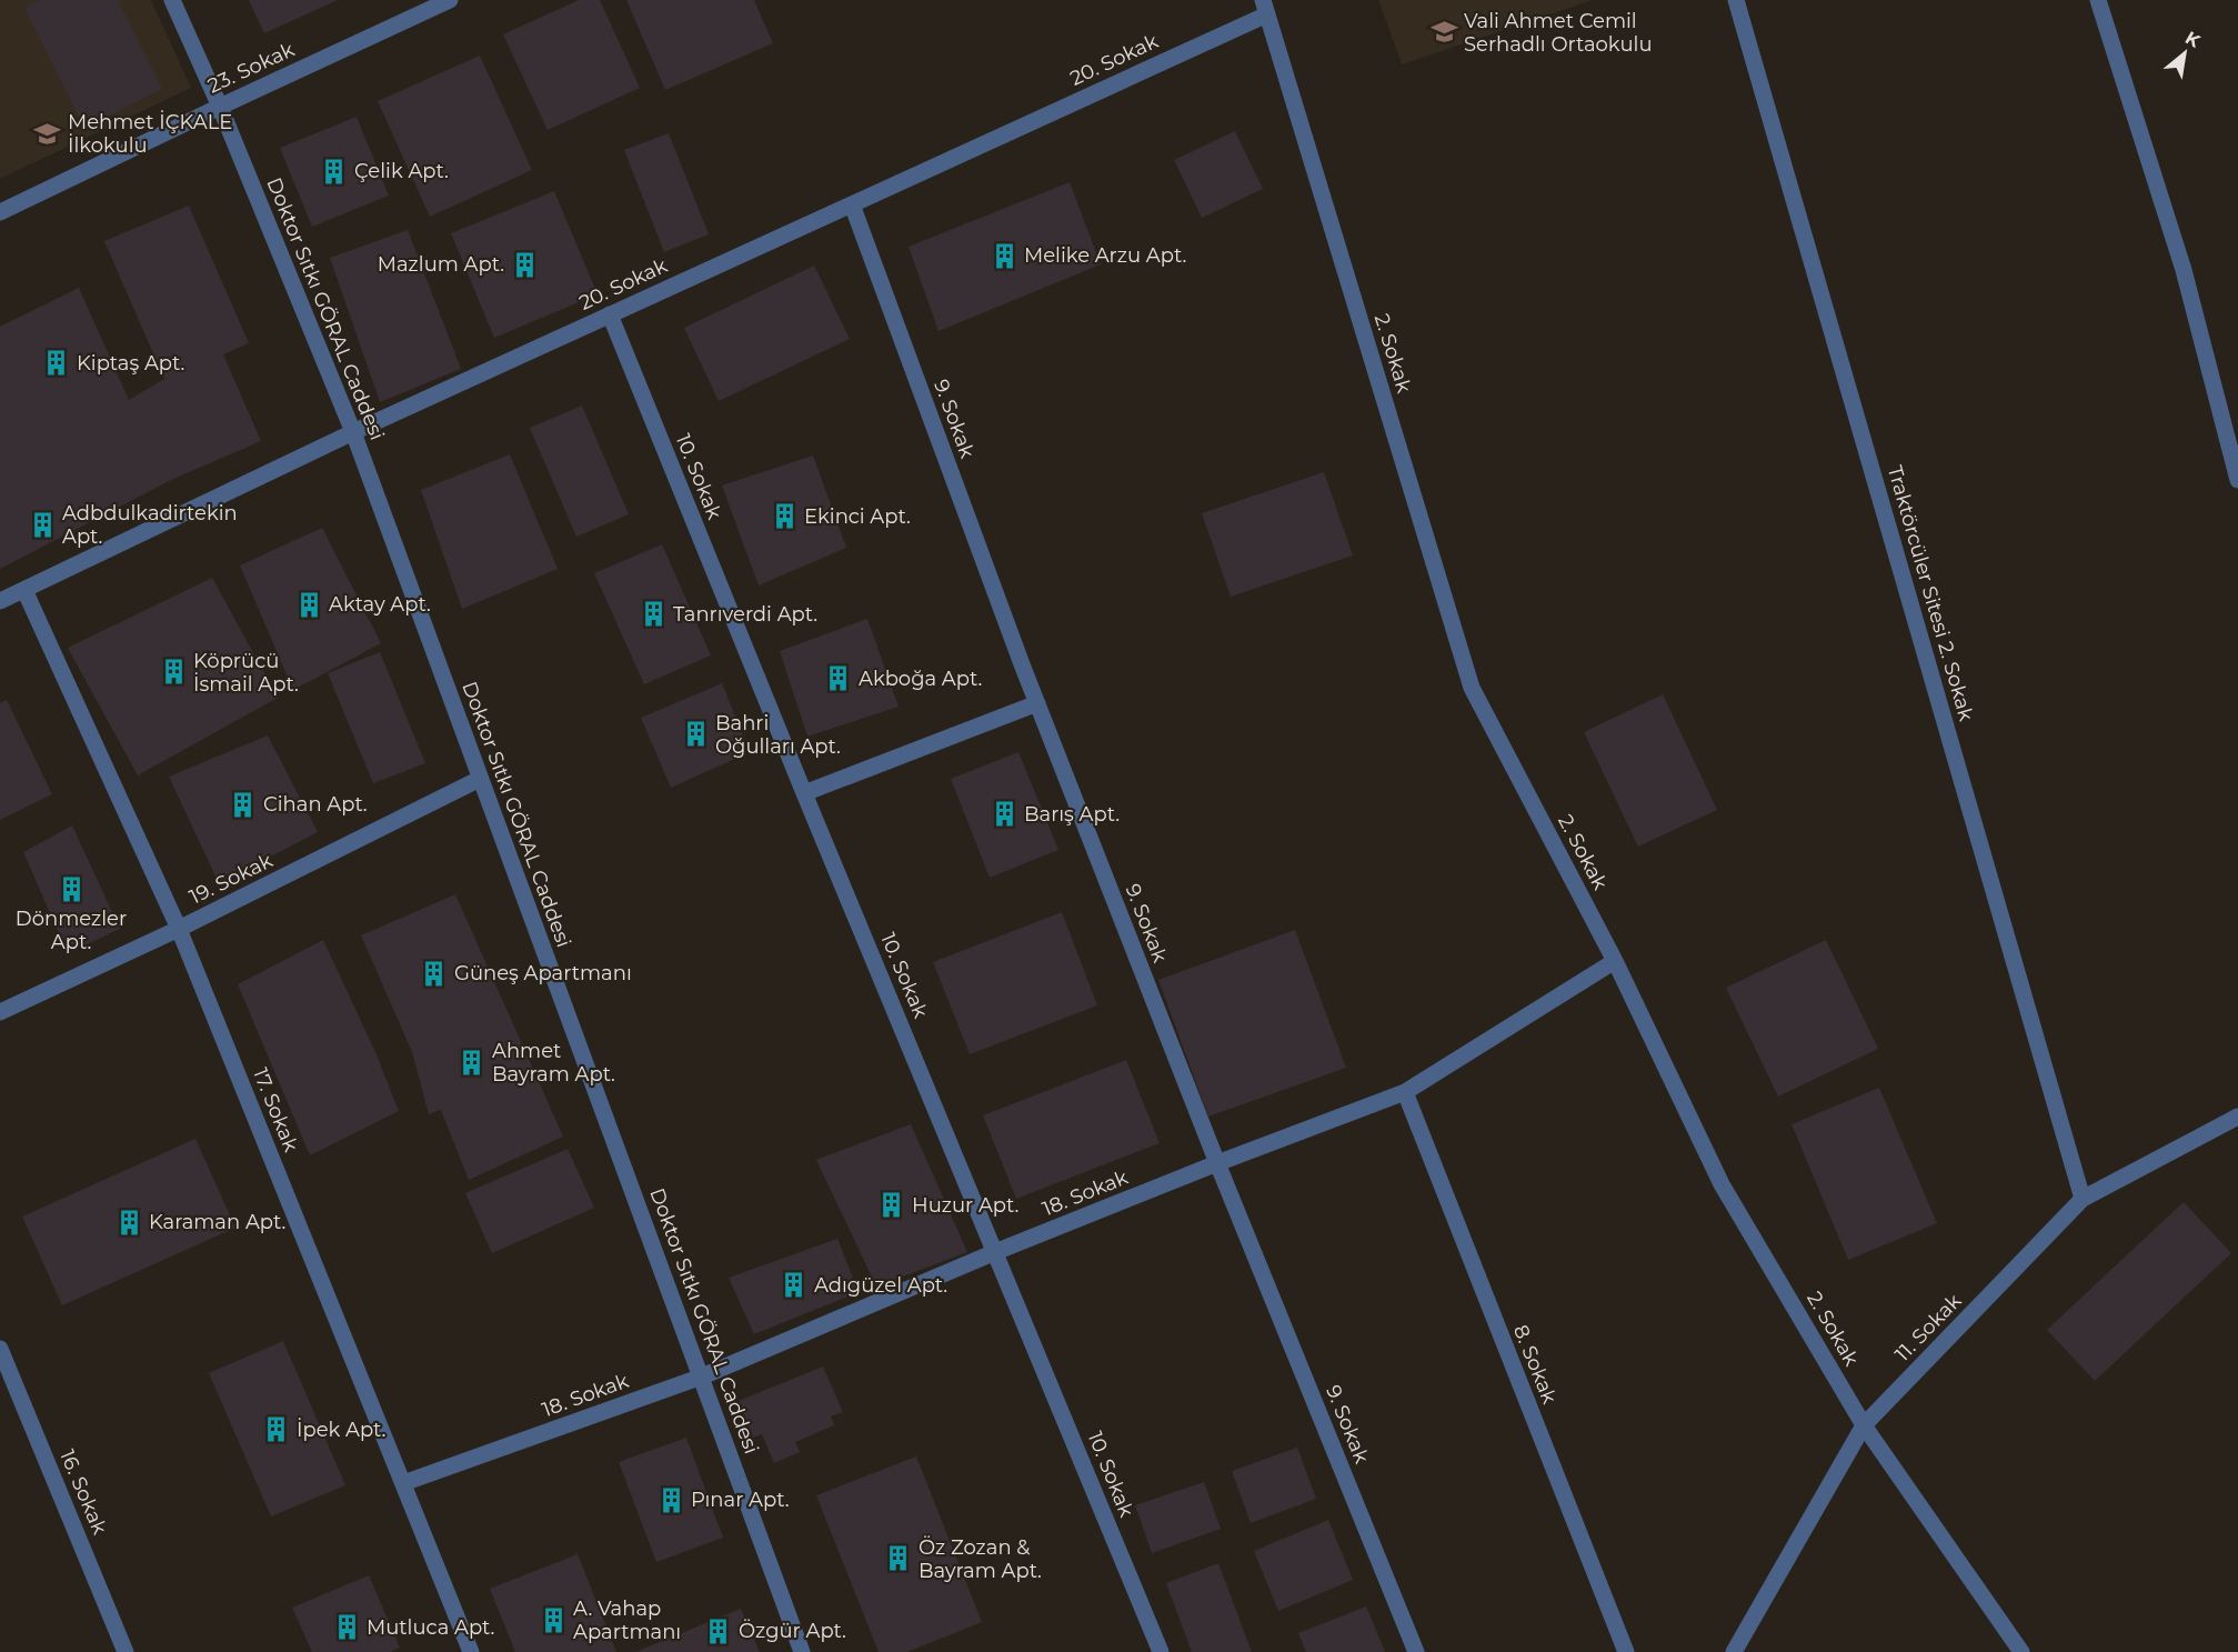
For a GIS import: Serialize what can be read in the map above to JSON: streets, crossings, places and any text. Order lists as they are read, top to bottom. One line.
{"streets":{"street":["20. Sokak","23. Sokak","Doktor Sıtkı GÖRAL Caddesi","2. Sokak","9. Sokak","10. Sokak","Traktörcüler Sitesi 2. Sokak","19. Sokak","17. Sokak","18. Sokak","11. Sokak","8. Sokak","16. Sokak"]},"crossings":[["20. Sokak","Doktor Sıtkı GÖRAL Caddesi"],["20. Sokak","2. Sokak"],["20. Sokak","9. Sokak"],["20. Sokak","10. Sokak"],["20. Sokak","17. Sokak"],["23. Sokak","Doktor Sıtkı GÖRAL Caddesi"],["Doktor Sıtkı GÖRAL Caddesi","19. Sokak"],["Doktor Sıtkı GÖRAL Caddesi","18. Sokak"],["2. Sokak","18. Sokak"],["2. Sokak","11. Sokak"],["9. Sokak","18. Sokak"],["10. Sokak","18. Sokak"],["Traktörcüler Sitesi 2. Sokak","11. Sokak"],["19. Sokak","17. Sokak"],["17. Sokak","18. Sokak"],["18. Sokak","8. Sokak"]],"places":{"school or university":["Vali Ahmet Cemil Serhadlı Ortaokulu","Mehmet İÇKALE İlkokulu"],"building":["Çelik Apt.","Melike Arzu Apt.","Mazlum Apt.","Kiptaş Apt.","Ekinci Apt.","Adbdulkadirtekin Apt.","Aktay Apt.","Tanrıverdi Apt.","Köprücü İsmail Apt.","Akboğa Apt.","Bahri Oğulları Apt.","Cihan Apt.","Barış Apt.","Dönmezler Apt.","Güneş Apartmanı","Ahmet Bayram Apt.","Huzur Apt.","Karaman Apt.","Adıgüzel Apt.","İpek Apt.","Pınar Apt.","Öz Zozan & Bayram Apt.","A. Vahap Apartmanı","Mutluca Apt.","Özgür Apt."]},"north":"top right"}
